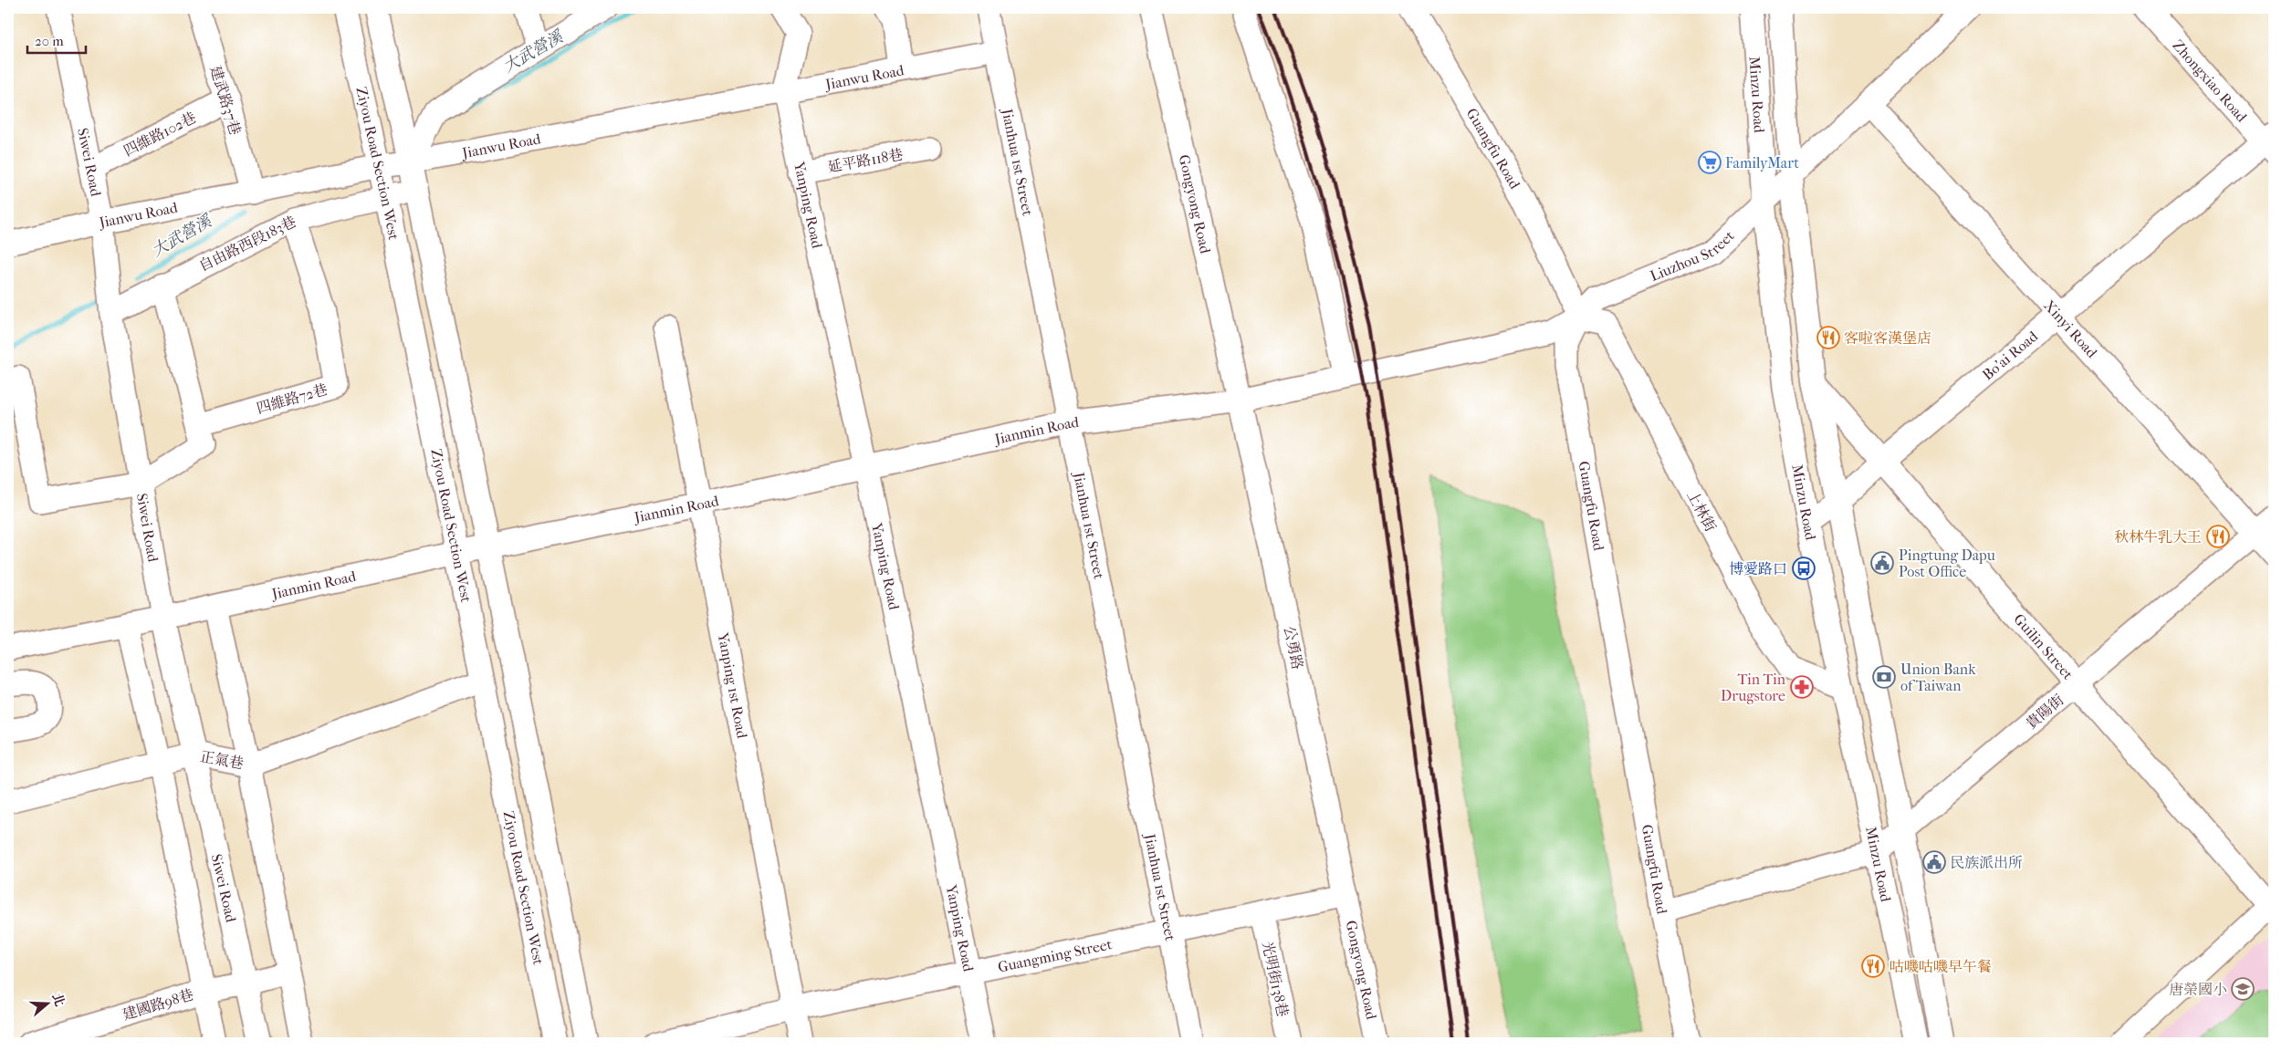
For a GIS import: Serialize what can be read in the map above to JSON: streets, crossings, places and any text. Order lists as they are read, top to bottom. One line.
{"streets":{"street":["Jianwu Road","Zhongxiao Road","Minzu Road","建武路37巷","四維路102巷","Guangfu Road","延平路118巷","Siwei Road","Ziyou Road Section West","Jianhua 1st Street","Gongyong Road","Yanping Road","自由路西段183巷","Liuzhou Street","Xinyi Road","Bo'ai Road","四維路72巷","Jianmin Road","上林街","Guilin Street","公勇路","Yanping 1st Road","貴陽街","正氣巷","Guangming Street","光明街138巷","建國路98巷"]},"crossings":[["Jianwu Road","建武路37巷"],["Jianwu Road","Siwei Road"],["Jianwu Road","Ziyou Road Section West"],["Jianwu Road","Jianhua 1st Street"],["Jianwu Road","Yanping Road"],["Zhongxiao Road","Bo'ai Road"],["Minzu Road","Liuzhou Street"],["Minzu Road","Bo'ai Road"],["Minzu Road","上林街"],["Minzu Road","Guilin Street"],["Minzu Road","貴陽街"],["建武路37巷","四維路102巷"],["四維路102巷","Siwei Road"],["Guangfu Road","Liuzhou Street"],["Guangfu Road","上林街"],["延平路118巷","Yanping Road"],["Siwei Road","自由路西段183巷"],["Siwei Road","Jianmin Road"],["Siwei Road","正氣巷"],["Siwei Road","建國路98巷"],["Ziyou Road Section West","自由路西段183巷"],["Ziyou Road Section West","Jianmin Road"],["Ziyou Road Section West","正氣巷"],["Jianhua 1st Street","Jianmin Road"],["Jianhua 1st Street","Guangming Street"],["Gongyong Road","Jianmin Road"],["Gongyong Road","公勇路"],["Gongyong Road","Guangming Street"],["Yanping Road","Jianmin Road"],["Yanping Road","Guangming Street"],["自由路西段183巷","四維路72巷"],["Liuzhou Street","Xinyi Road"],["Liuzhou Street","Jianmin Road"],["Liuzhou Street","上林街"],["Xinyi Road","Bo'ai Road"],["Xinyi Road","貴陽街"],["Bo'ai Road","Guilin Street"],["Jianmin Road","公勇路"],["Jianmin Road","Yanping 1st Road"],["Guilin Street","貴陽街"],["公勇路","Guangming Street"],["Yanping 1st Road","Guangming Street"],["Guangming Street","光明街138巷"]],"water":["大武營溪"],"places":{"supermarket":["FamilyMart"],"restaurant":["客啦客漢堡店","秋林牛乳大王","咕嘰咕嘰早午餐"],"public building":["Pingtung Dapu Post Office","民族派出所"],"bus stop":["博愛路口"],"bank":["Union Bank of Taiwan"],"pharmacy":["Tin Tin Drugstore"],"school or university":["唐榮國小"]},"scale_bar":"20 m","north":"right"}
